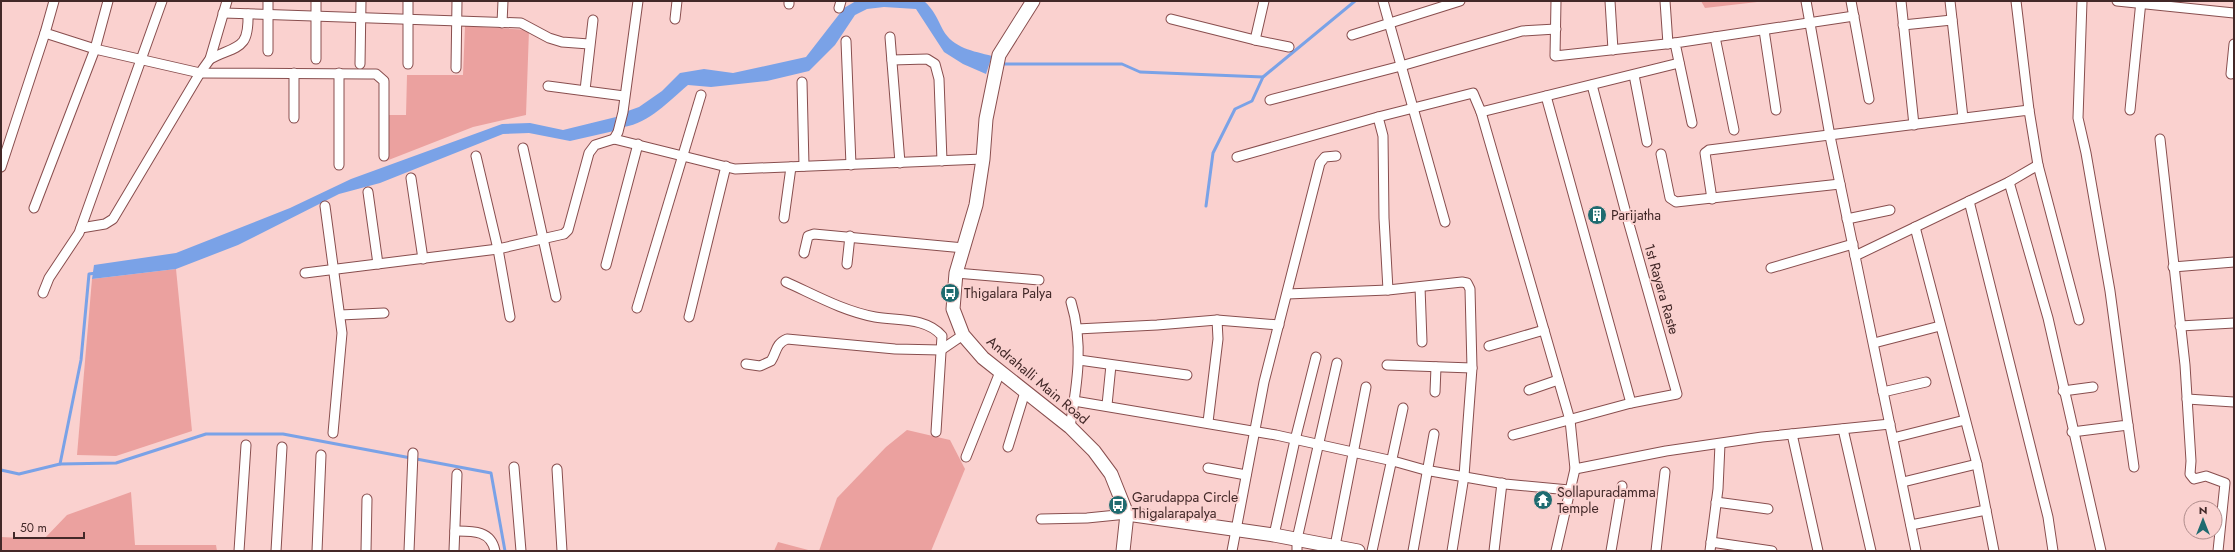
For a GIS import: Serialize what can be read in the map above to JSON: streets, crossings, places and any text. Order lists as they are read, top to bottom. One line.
{"streets":{"main road":["Andrahalli Main Road"],"street":["1st Rayara Raste"]},"places":{"building":["Parijatha"],"bus stop":["Thigalara Palya","Garudappa Circle Thigalarapalya"],"temple":["Sollapuradamma Temple"]},"scale_bar":"50 m","north":"top"}
